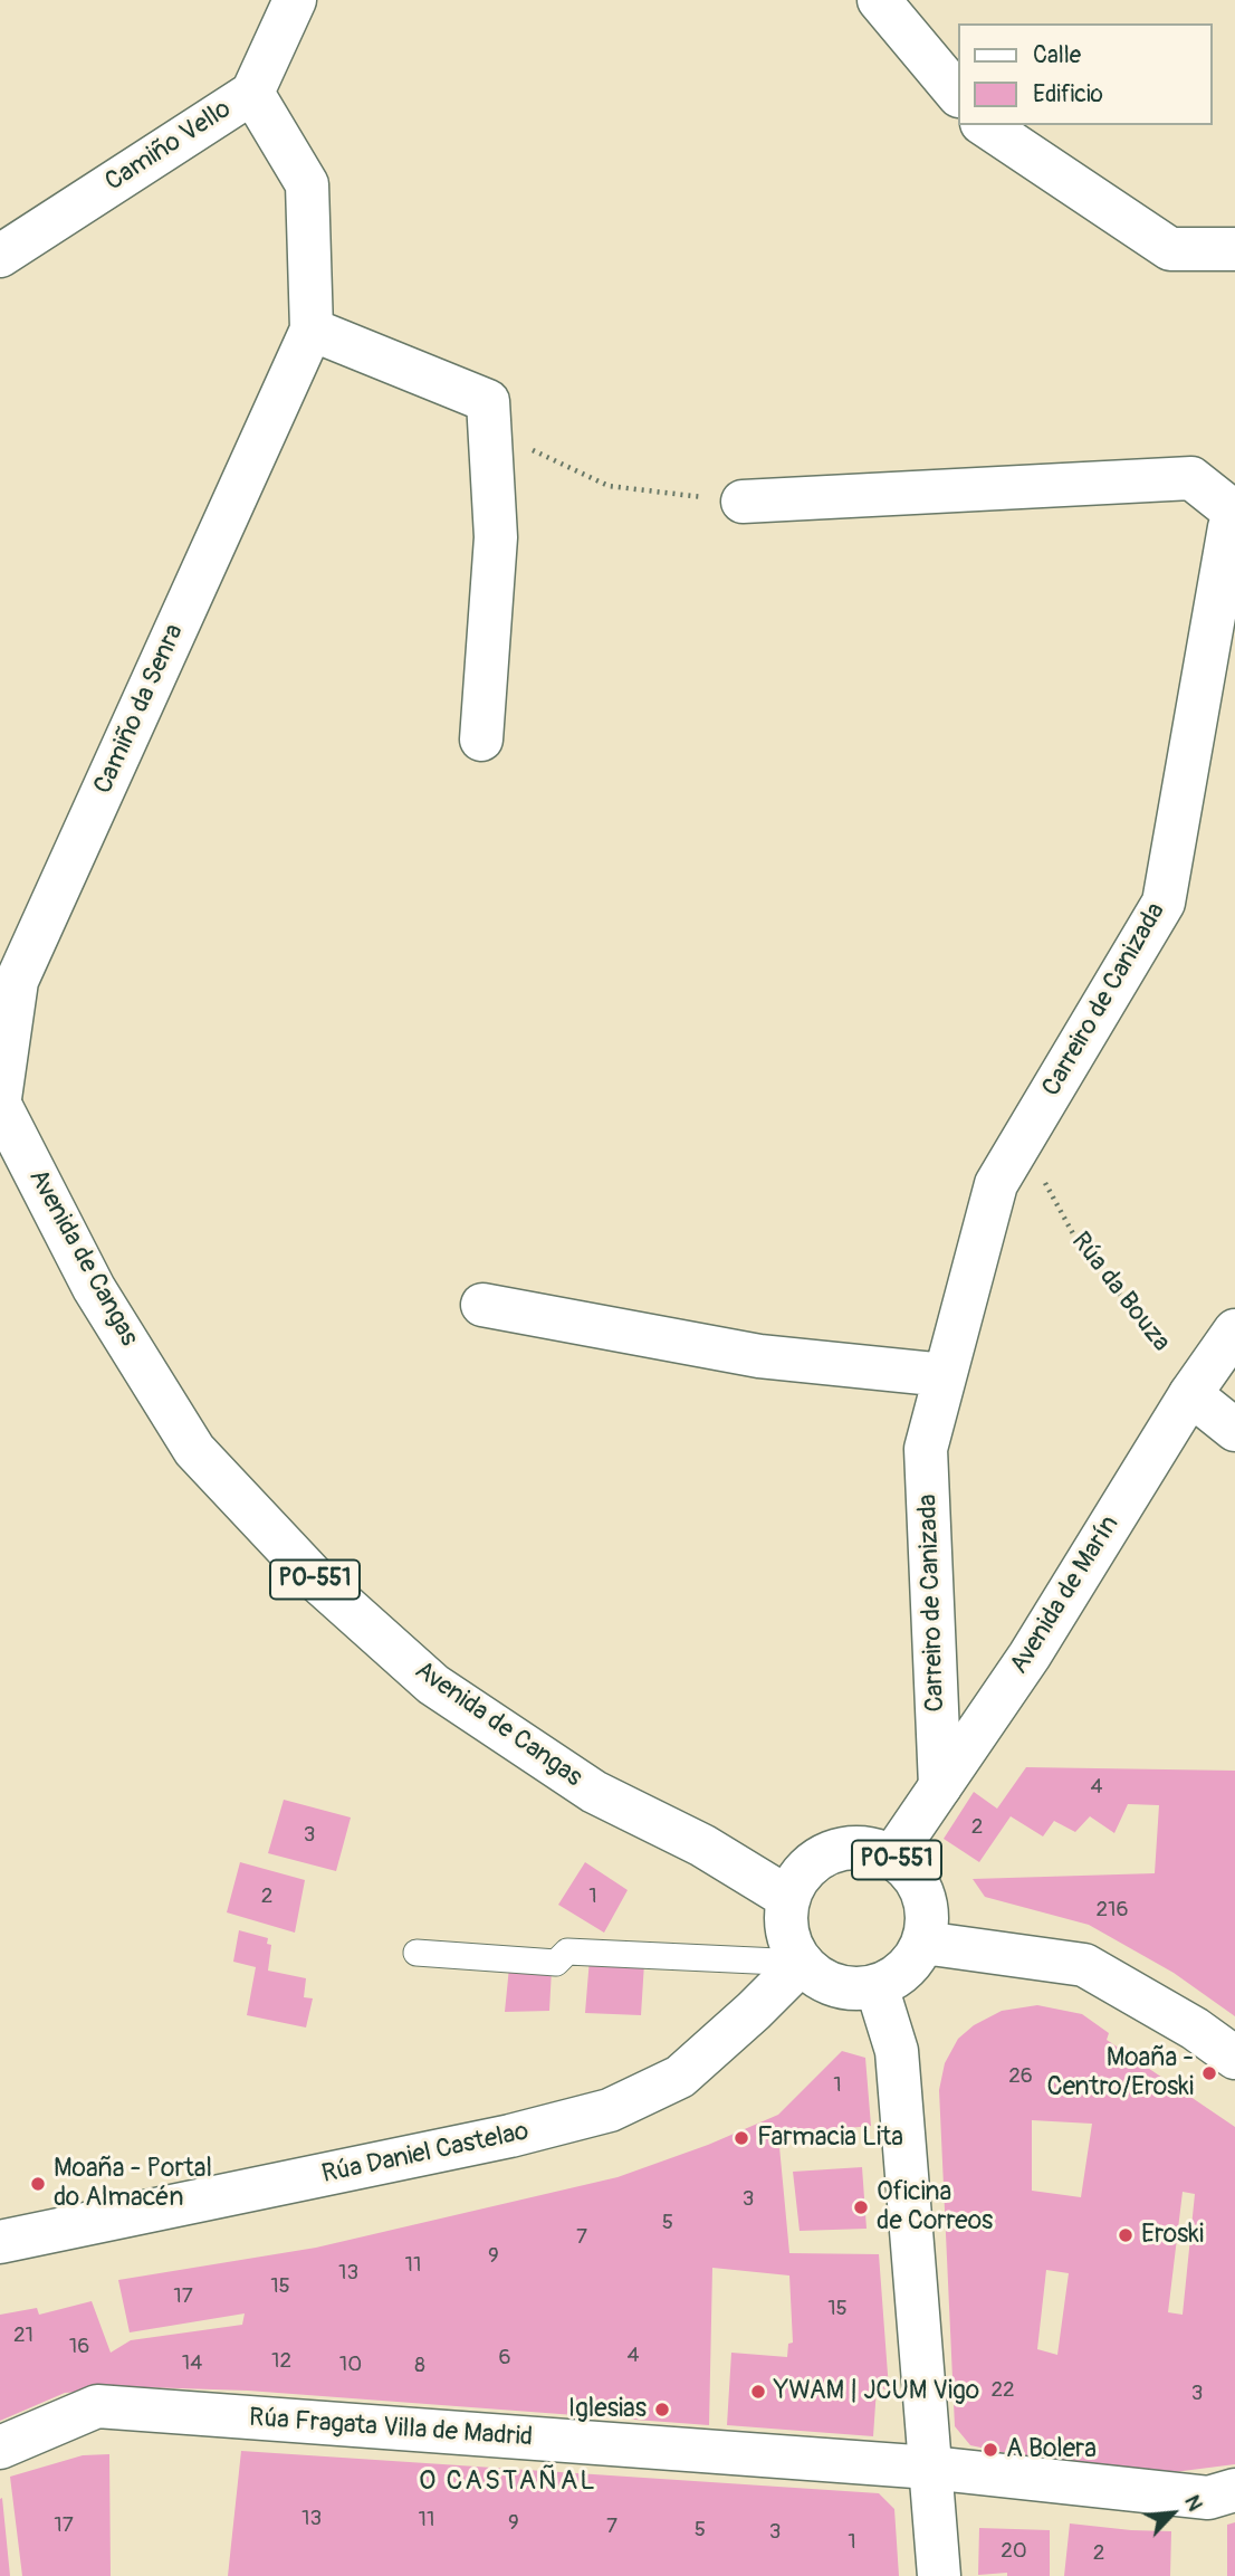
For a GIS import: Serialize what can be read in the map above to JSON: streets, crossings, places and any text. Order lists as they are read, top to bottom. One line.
{"streets":{"street":["Camiño Vello","Camiño da Senra","Carreiro de Canizada","Avenida de Cangas","PO-551","Avenida de Marín","Rúa Daniel Castelao","Rúa Fragata Villa de Madrid"],"path":["Rúa da Bouza"]},"crossings":[["Camiño Vello","Camiño da Senra"],["Carreiro de Canizada","Rúa da Bouza"],["Carreiro de Canizada","Avenida de Marín"],["Avenida de Cangas","PO-551"],["Avenida de Cangas","Avenida de Marín"],["Avenida de Cangas","Rúa Daniel Castelao"],["Rúa da Bouza","Avenida de Marín"],["PO-551","Avenida de Marín"],["PO-551","Rúa Daniel Castelao"],["Avenida de Marín","Rúa Daniel Castelao"]],"districts":["O CASTAÑAL"],"places":["Moaña - Centro/Eroski","Farmacia Lita","Moaña - Portal do Almacén","Oficina de Correos","Eroski","YWAM | JCUM Vigo","Iglesias","A Bolera"],"house_numbers":["4","2","3","2","1","216","26","1","3","5","7","9","11","13","15","17","15","21","16","4","6","12","14","10","8","22","3","13","11","9","17","7","5","3","1","20","2"],"legend":["Calle","Edificio"],"north":"top right"}
